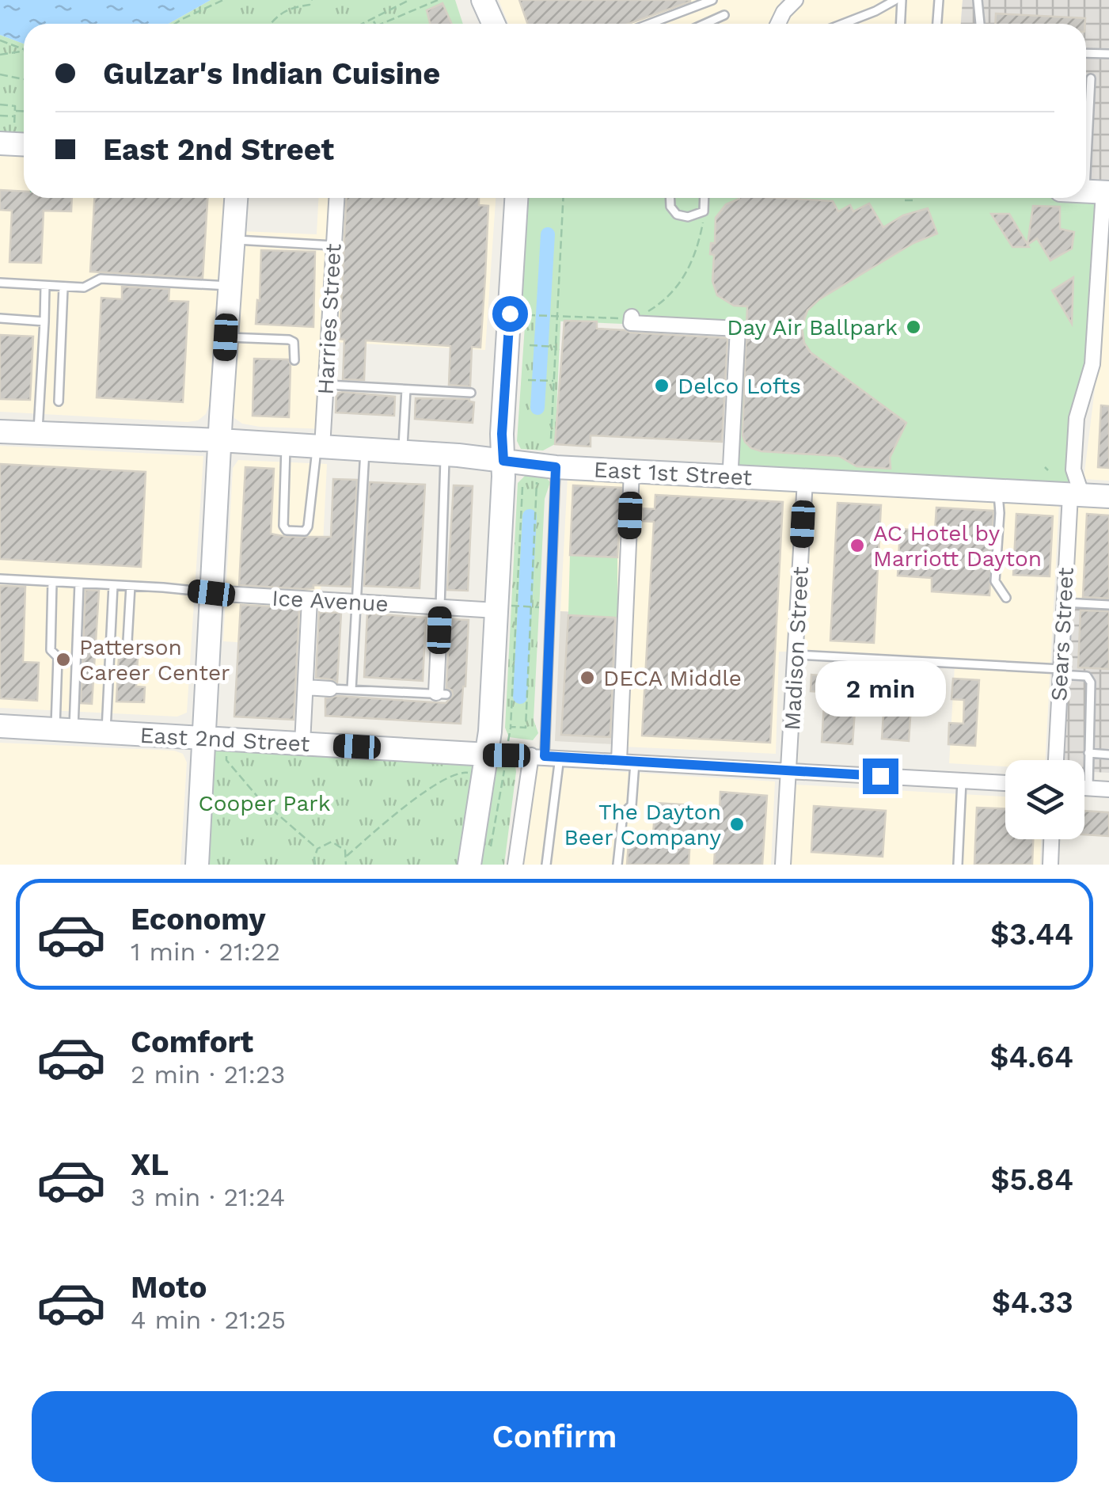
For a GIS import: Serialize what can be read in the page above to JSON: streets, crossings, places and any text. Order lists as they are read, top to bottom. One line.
{"streets":{"main road":["East 1st Street","East 2nd Street"],"street":["Harries Street","Ice Avenue","Sears Street","Madison Street"]},"crossings":[["Harries Street","East 1st Street"],["East 1st Street","Sears Street"],["East 1st Street","Madison Street"],["Madison Street","East 2nd Street"]],"parks":["Cooper Park"],"places":["Day Air Ballpark","Delco Lofts","AC Hotel by Marriott Dayton","Patterson Career Center","DECA Middle","The Dayton Beer Company"],"page":{"banner":["Gulzar's Indian Cuisine","East 2nd Street"],"bubble":"2 min","list":[{"name":"Economy","note":"1 min · 21:22","value":"$3.44"},{"name":"Comfort","note":"2 min · 21:23","value":"$4.64"},{"name":"XL","note":"3 min · 21:24","value":"$5.84"},{"name":"Moto","note":"4 min · 21:25","value":"$4.33"}],"buttons":"Confirm"}}
